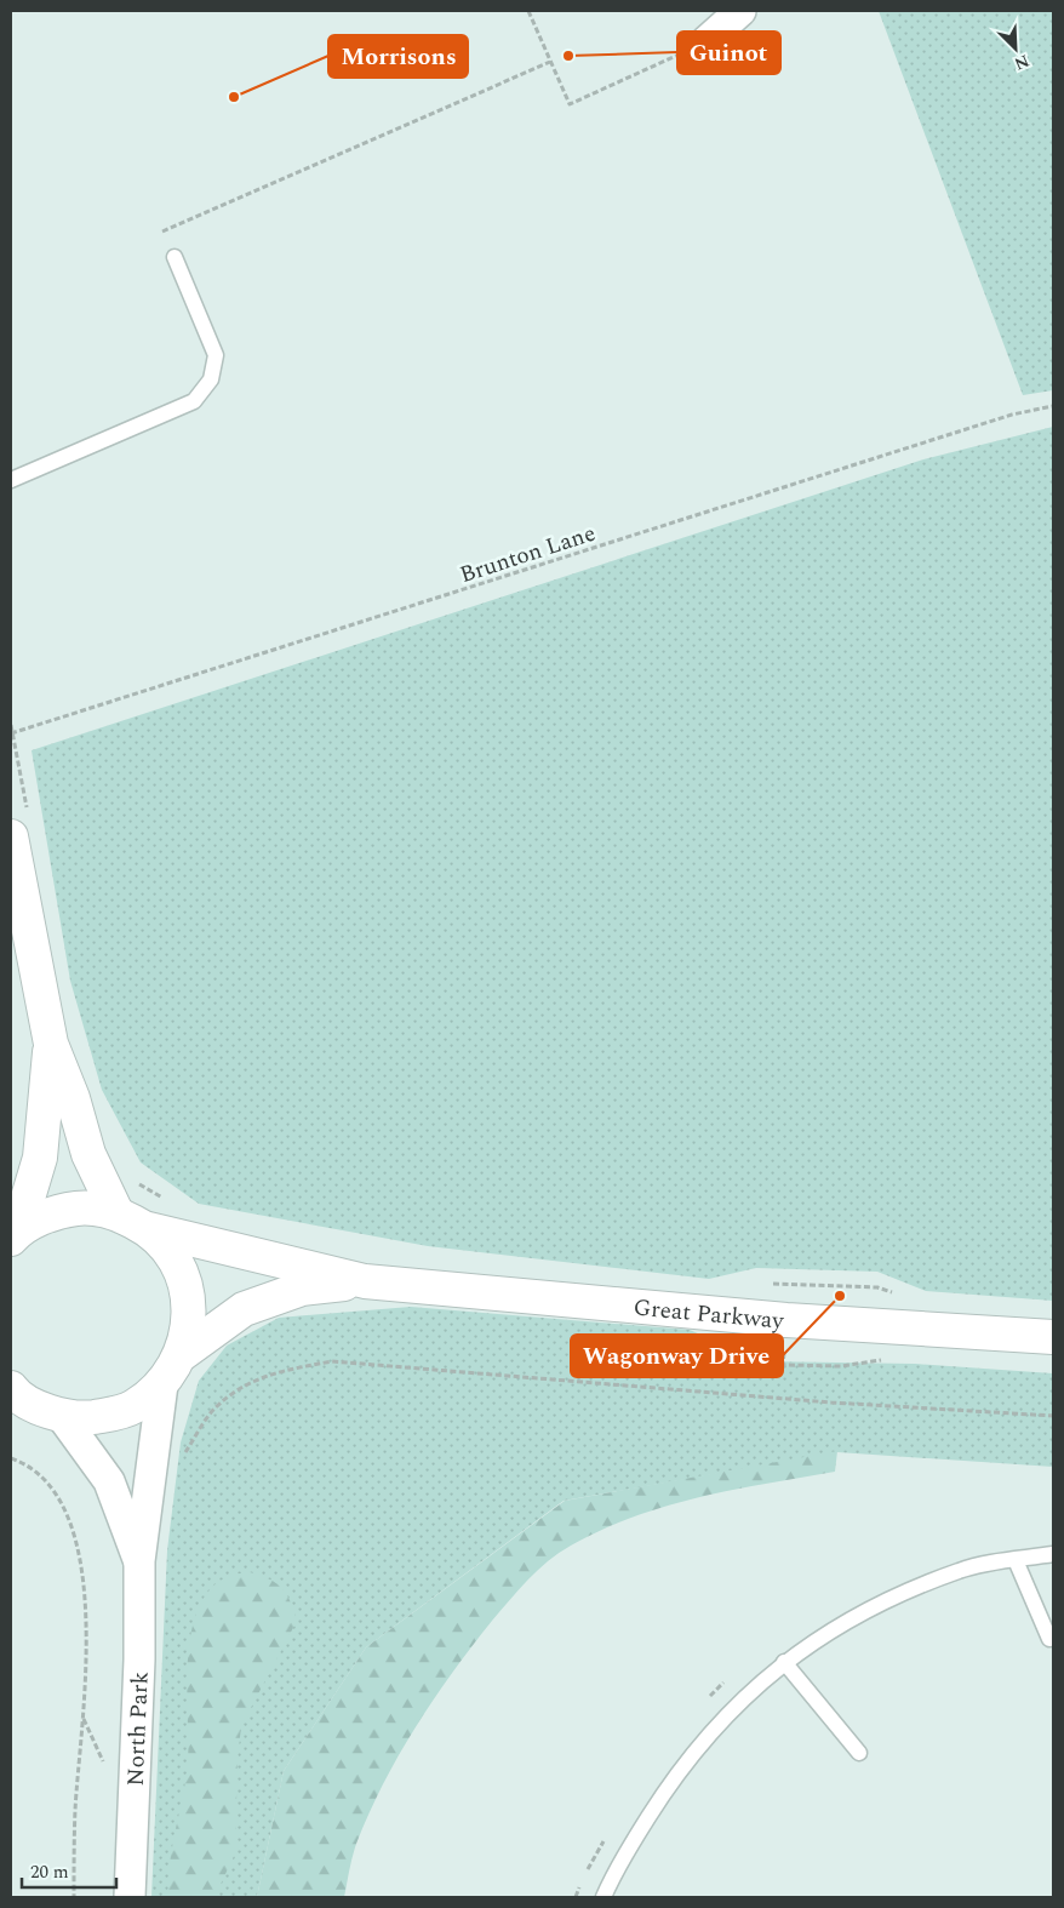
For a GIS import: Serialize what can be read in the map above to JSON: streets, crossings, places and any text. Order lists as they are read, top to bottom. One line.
{"streets":{"street":["Great Parkway","North Park"],"path":["Brunton Lane"]},"crossings":[["Great Parkway","North Park"]],"places":["Guinot","Morrisons","Wagonway Drive"],"scale_bar":"20 m","north":"bottom right"}
